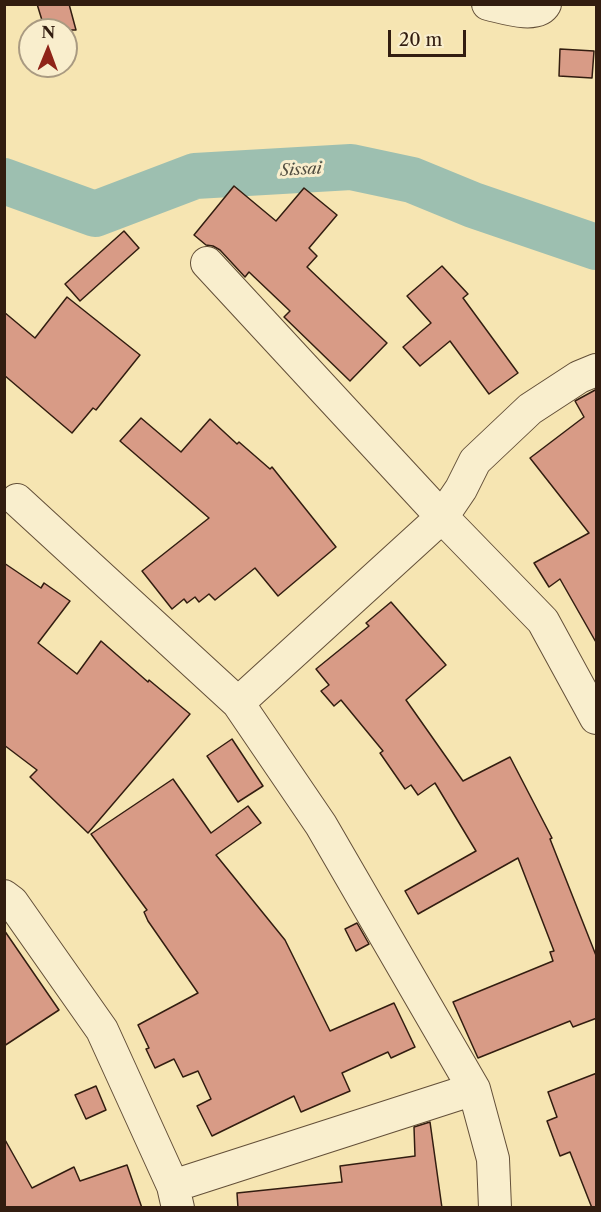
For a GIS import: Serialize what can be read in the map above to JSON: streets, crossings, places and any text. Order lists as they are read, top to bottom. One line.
{"water":["Sissai"],"scale_bar":"20 m","north":"top"}
